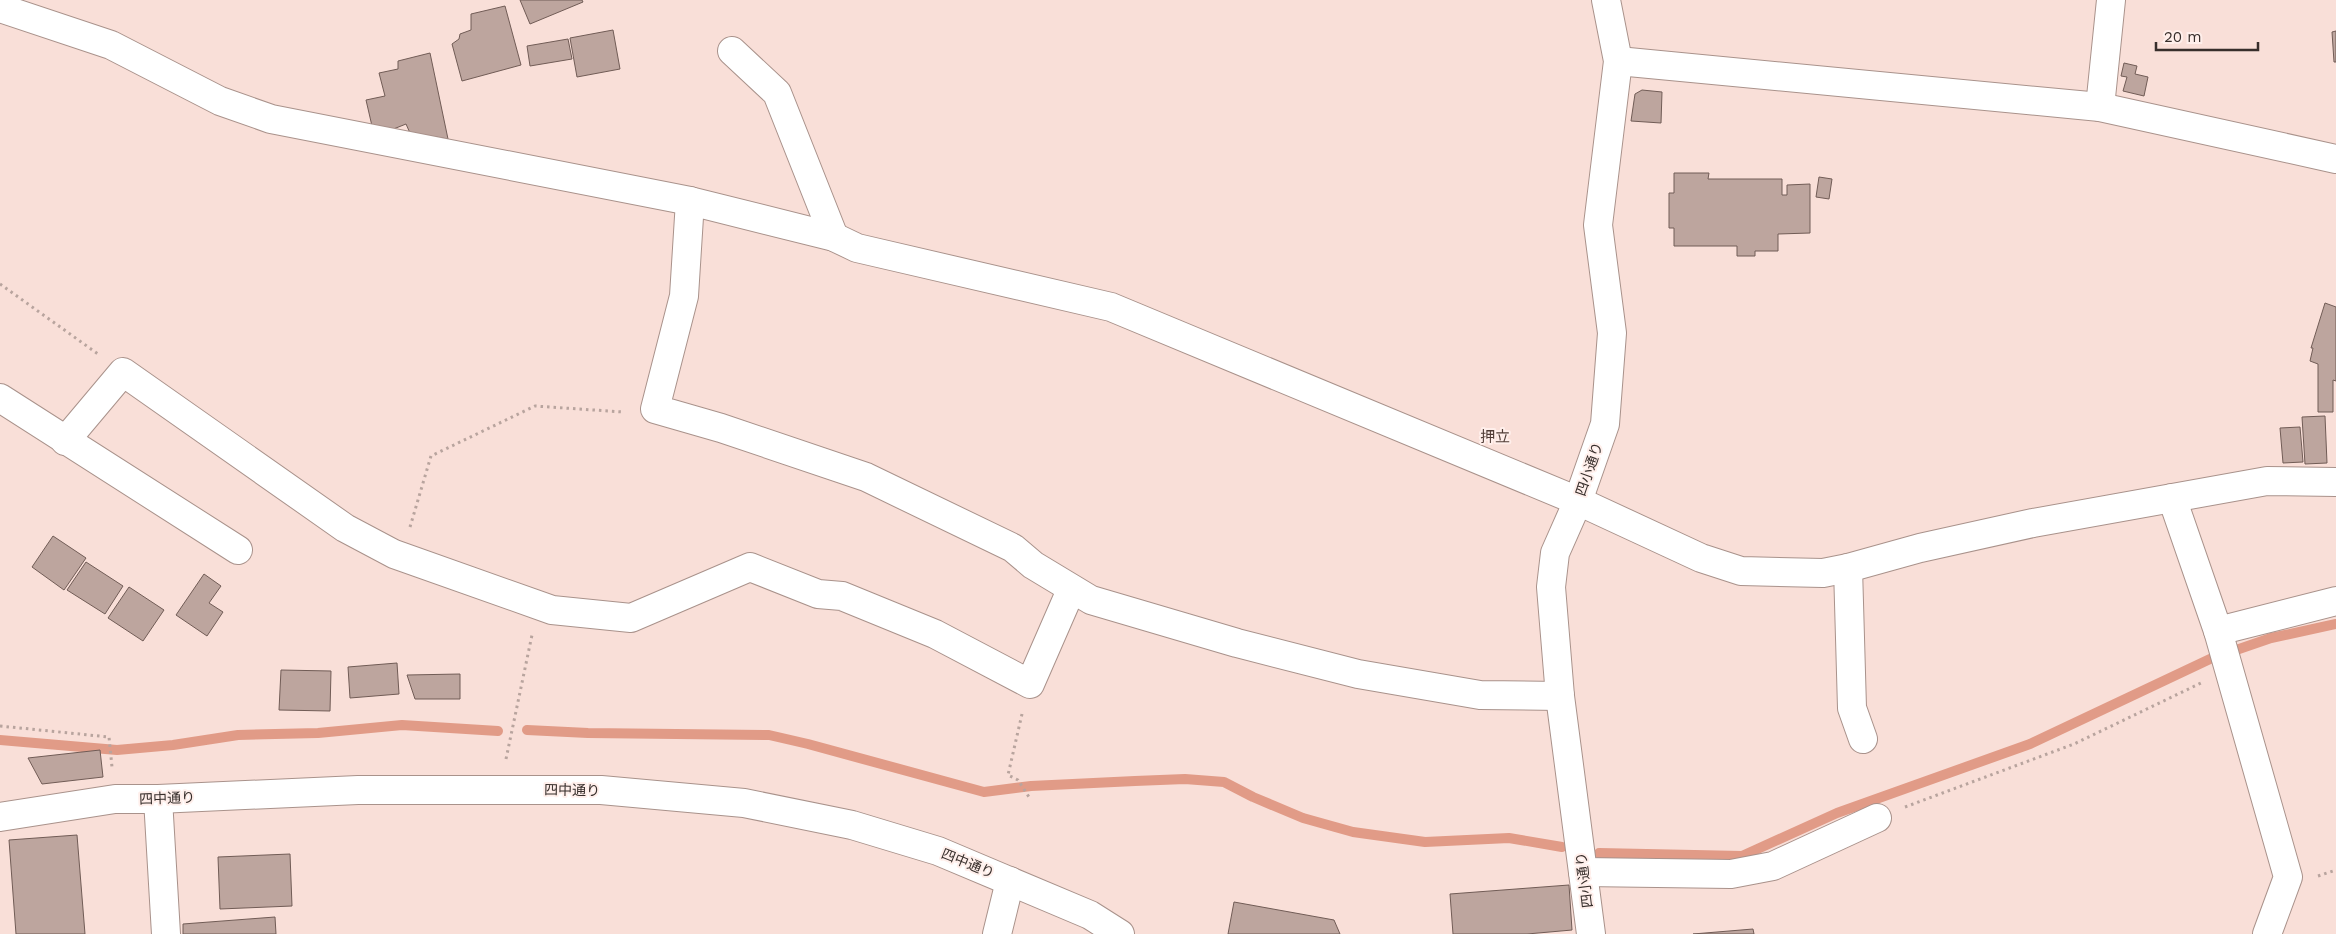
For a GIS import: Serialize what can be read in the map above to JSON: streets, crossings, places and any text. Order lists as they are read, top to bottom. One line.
{"streets":{"street":["四小通り","四中通り"]},"districts":["押立"],"scale_bar":"20 m"}
